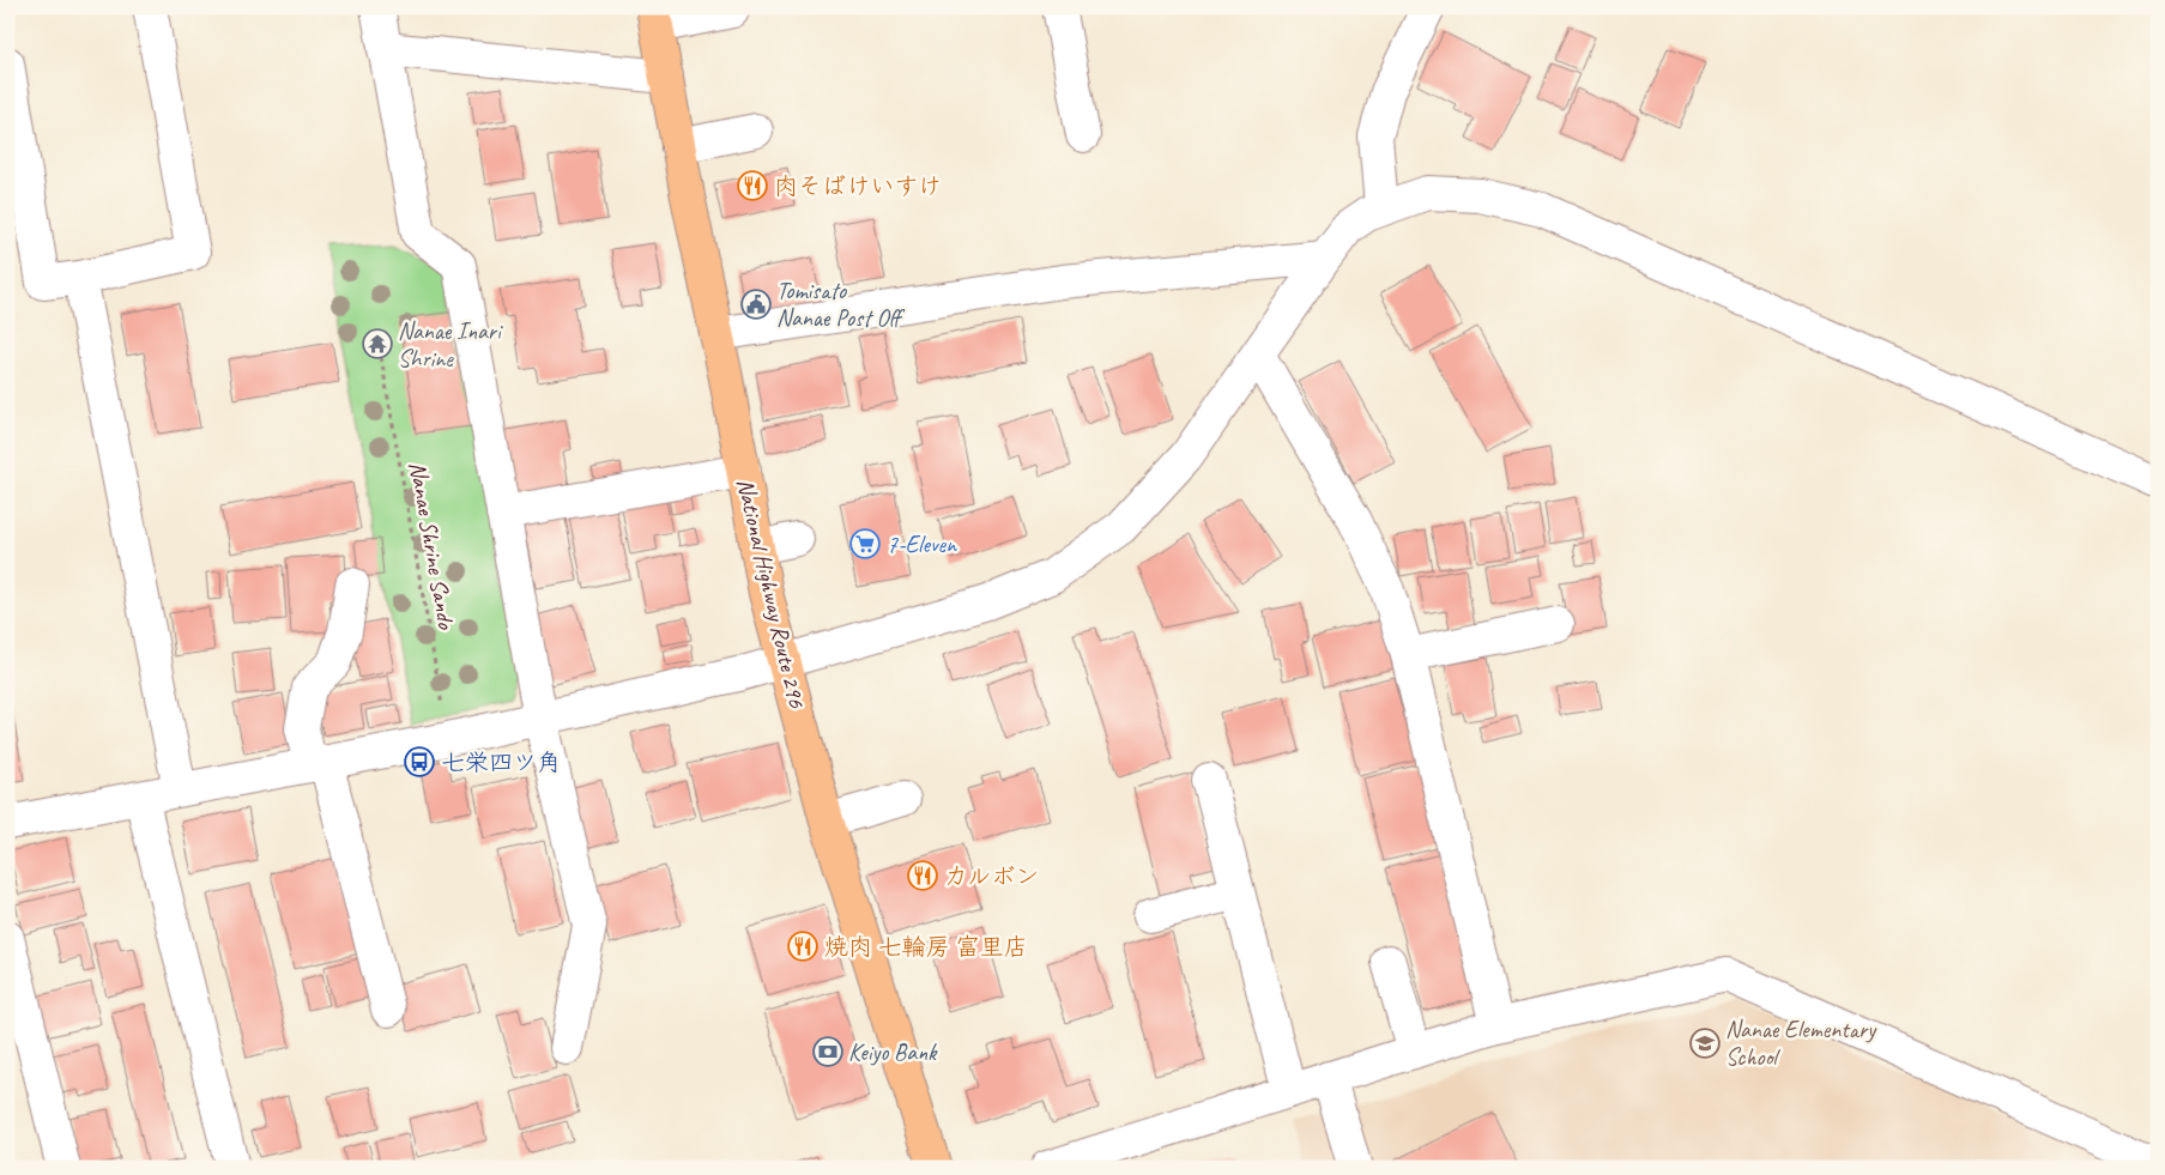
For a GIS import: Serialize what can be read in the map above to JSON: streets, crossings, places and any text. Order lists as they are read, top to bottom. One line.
{"streets":{"highway":["National Highway Route 296"],"path":["Nanae Shrine Sando"]},"places":{"restaurant":["肉そばけいすけ","カルボン","焼肉 七輪房 富里店"],"public building":["Tomisato Nanae Post Off"],"temple":["Nanae Inari Shrine"],"supermarket":["7-Eleven"],"bus stop":["七栄四ツ角"],"school or university":["Nanae Elementary School"],"bank":["Keiyo Bank"]}}
